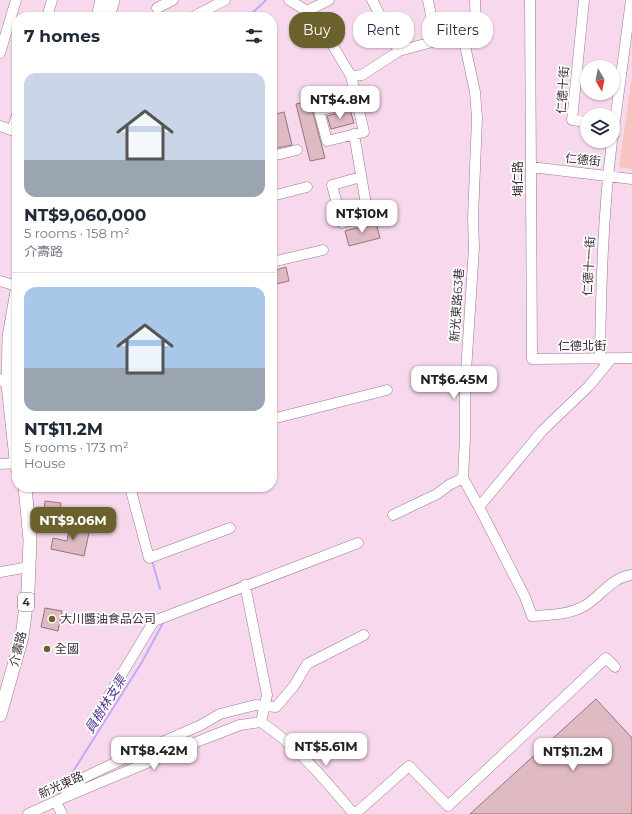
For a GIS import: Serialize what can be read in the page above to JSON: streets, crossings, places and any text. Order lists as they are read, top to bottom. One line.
{"streets":{"main road":["4","介壽路"],"street":["仁德十街","仁德街","埔仁路","仁德十一街","新光東路63巷","仁德北街","新光東路"]},"crossings":[["仁德街","埔仁路"],["仁德街","仁德十一街"],["埔仁路","仁德北街"],["仁德十一街","仁德北街"]],"water":["員樹林支渠"],"places":["大川醬油食品公司","全國"],"north":"bottom","page":{"chip":["Buy","Rent","Filters"],"heading":"7 homes","list":[{"name":"NT$9,060,000","note":"5 rooms · 158 m² · 介壽路"},{"name":"NT$11.2M","note":"5 rooms · 173 m² · House"}],"price":["NT$4.8M","NT$10M","NT$6.45M","NT$9.06M","NT$5.61M","NT$8.42M","NT$11.2M"]}}
